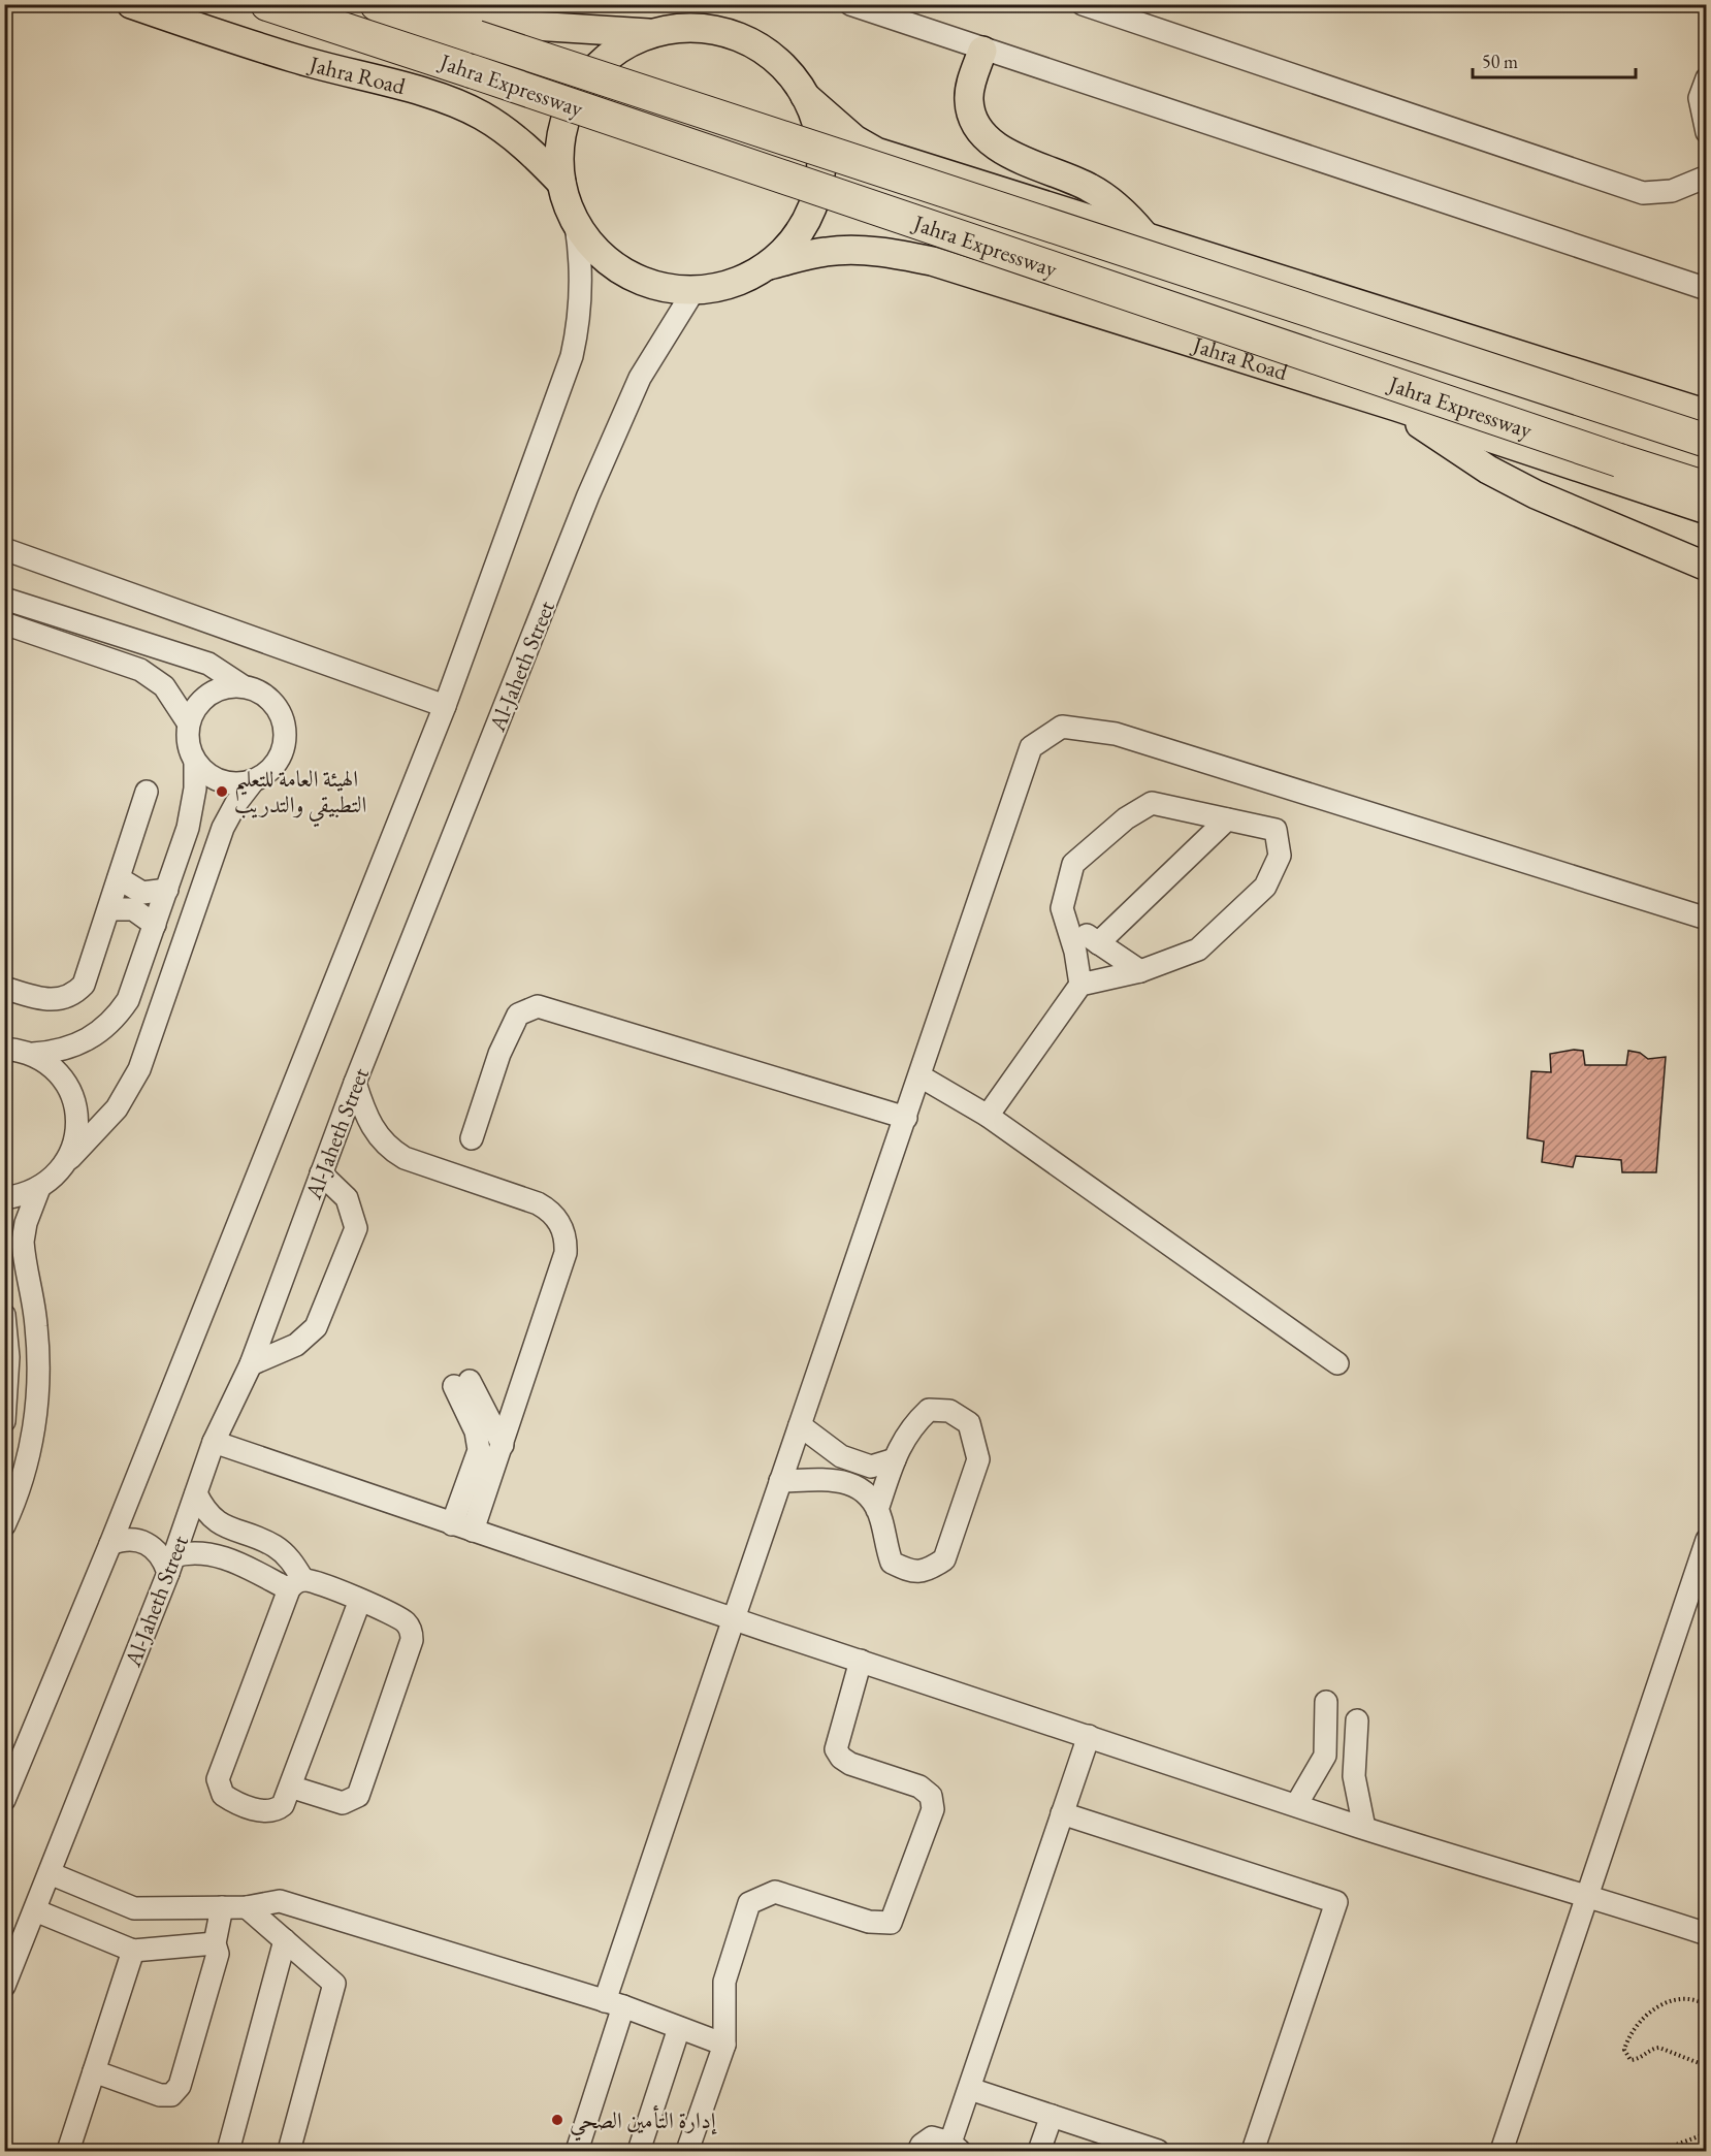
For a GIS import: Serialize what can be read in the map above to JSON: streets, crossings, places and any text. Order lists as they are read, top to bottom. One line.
{"streets":{"highway":["Jahra Expressway"],"main road":["Jahra Road"],"street":["Al-Jaheth Street"]},"places":["الهيئة العامة للتعليم التطبيقي والتدريب","إدارة التأمين الصحي"],"scale_bar":"50 m"}
